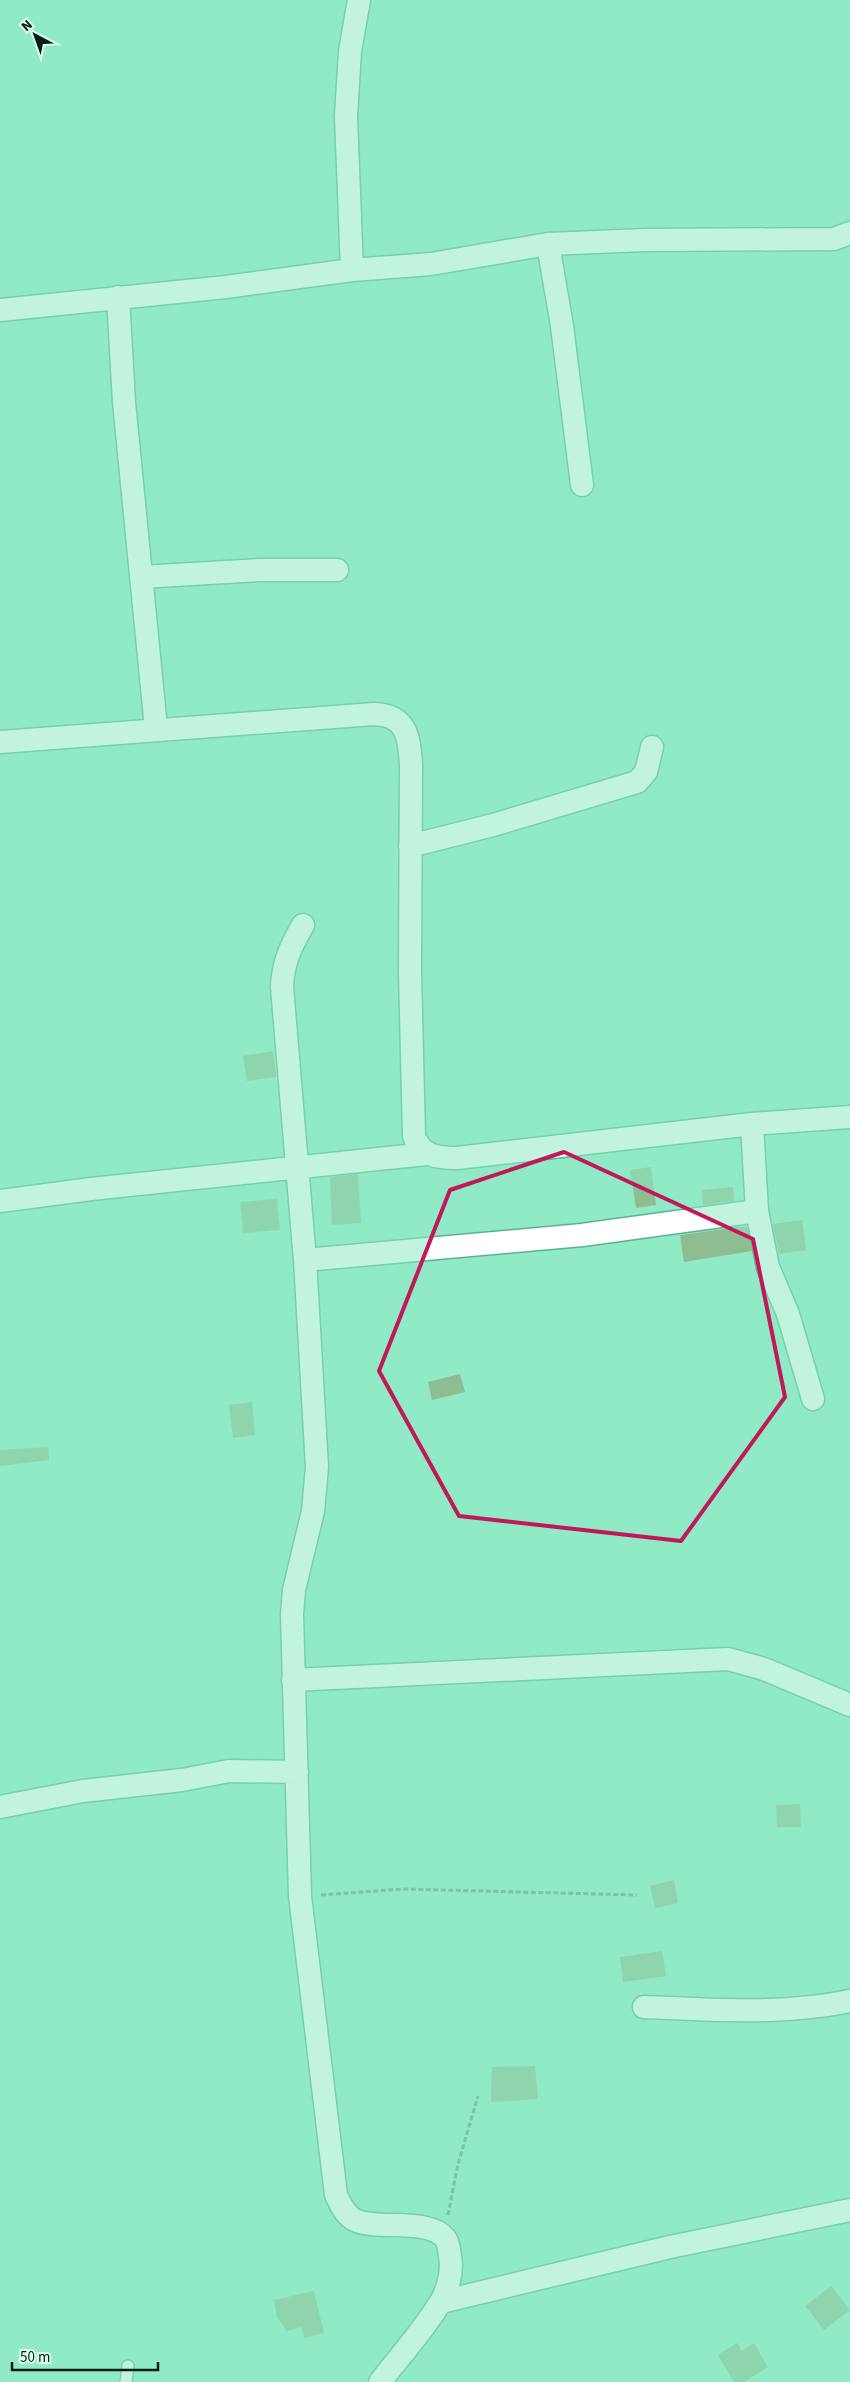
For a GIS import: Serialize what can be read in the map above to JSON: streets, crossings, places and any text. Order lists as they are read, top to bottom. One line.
{"scale_bar":"50 m","north":"top left"}
